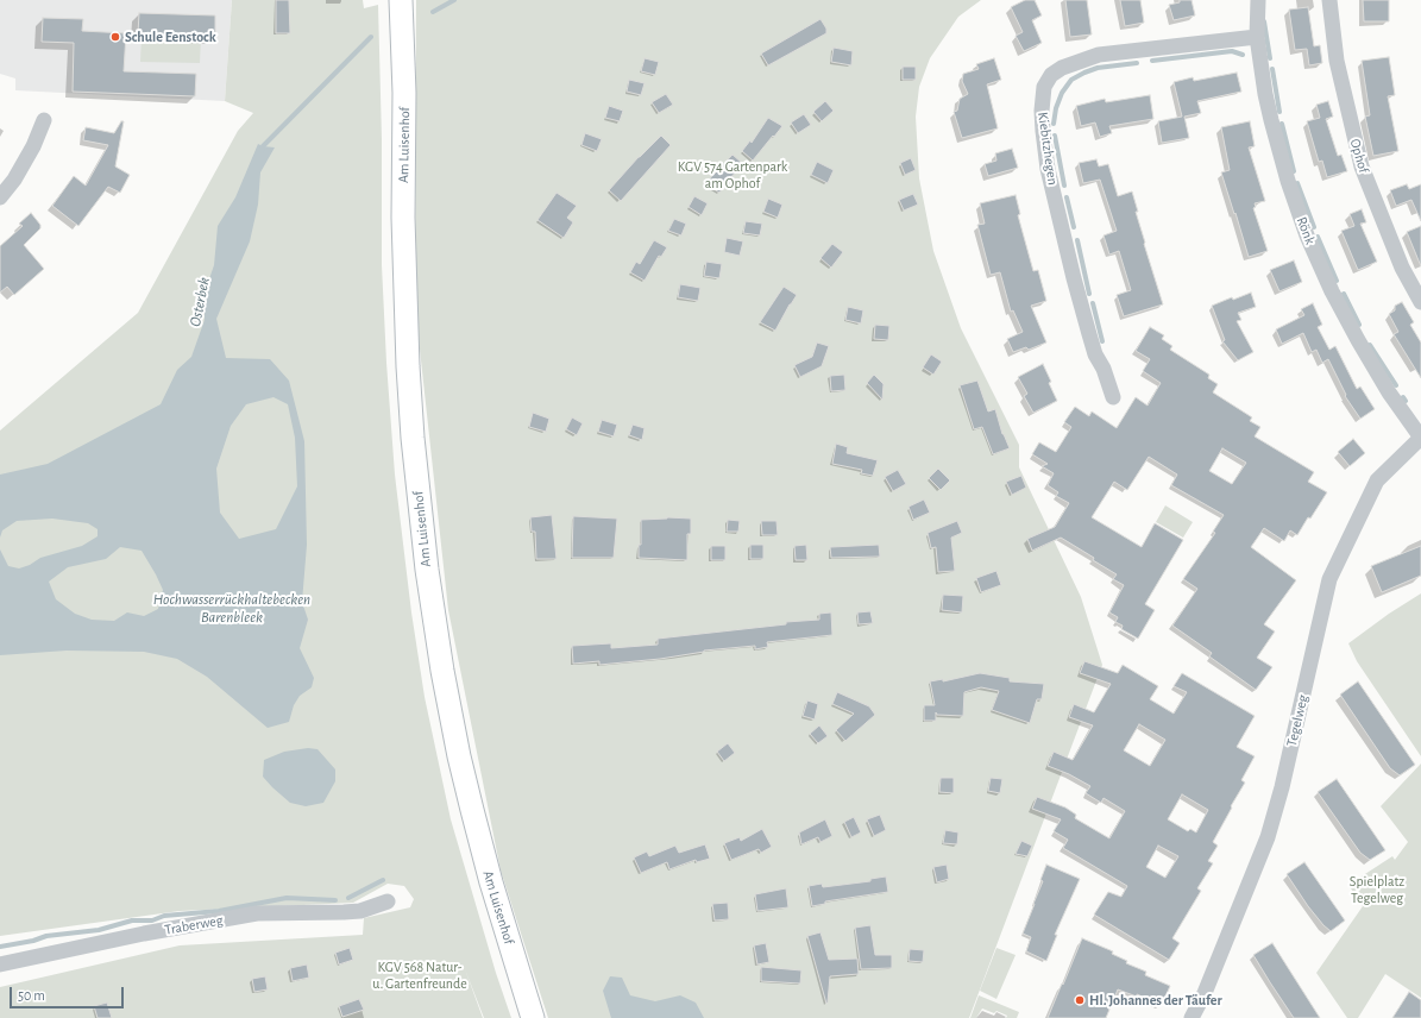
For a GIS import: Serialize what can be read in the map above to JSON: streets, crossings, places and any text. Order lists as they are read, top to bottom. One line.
{"streets":{"main road":["Am Luisenhof"],"street":["Kiebitzhegen","Ophof","Rönk","Tegelweg","Traberweg"]},"crossings":[["Kiebitzhegen","Rönk"],["Rönk","Tegelweg"]],"water":["Osterbek","Hochwasserrückhaltebecken Barenbleek"],"parks":["KGV 574 Gartenpark am Ophof","Spielplatz Tegelweg","KGV 568 Natur- u. Gartenfreunde"],"places":["Schule Eenstock","Hl. Johannes der Täufer"],"scale_bar":"50 m"}
